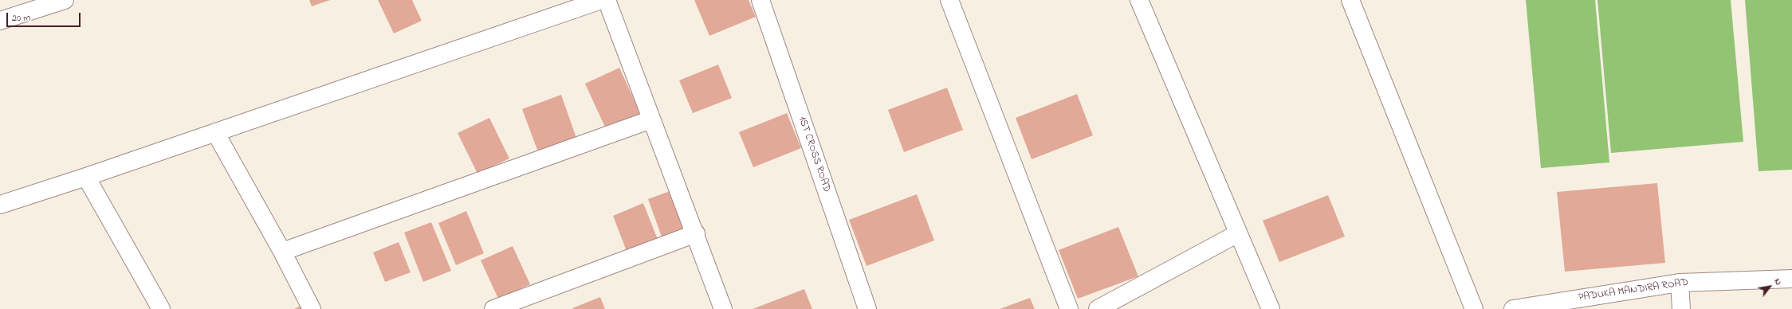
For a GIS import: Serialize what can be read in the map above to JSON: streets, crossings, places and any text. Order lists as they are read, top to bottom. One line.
{"streets":{"street":["1ST CROSS ROAD","PADUKA MANDIRA ROAD"]},"scale_bar":"20 m","north":"top right"}
